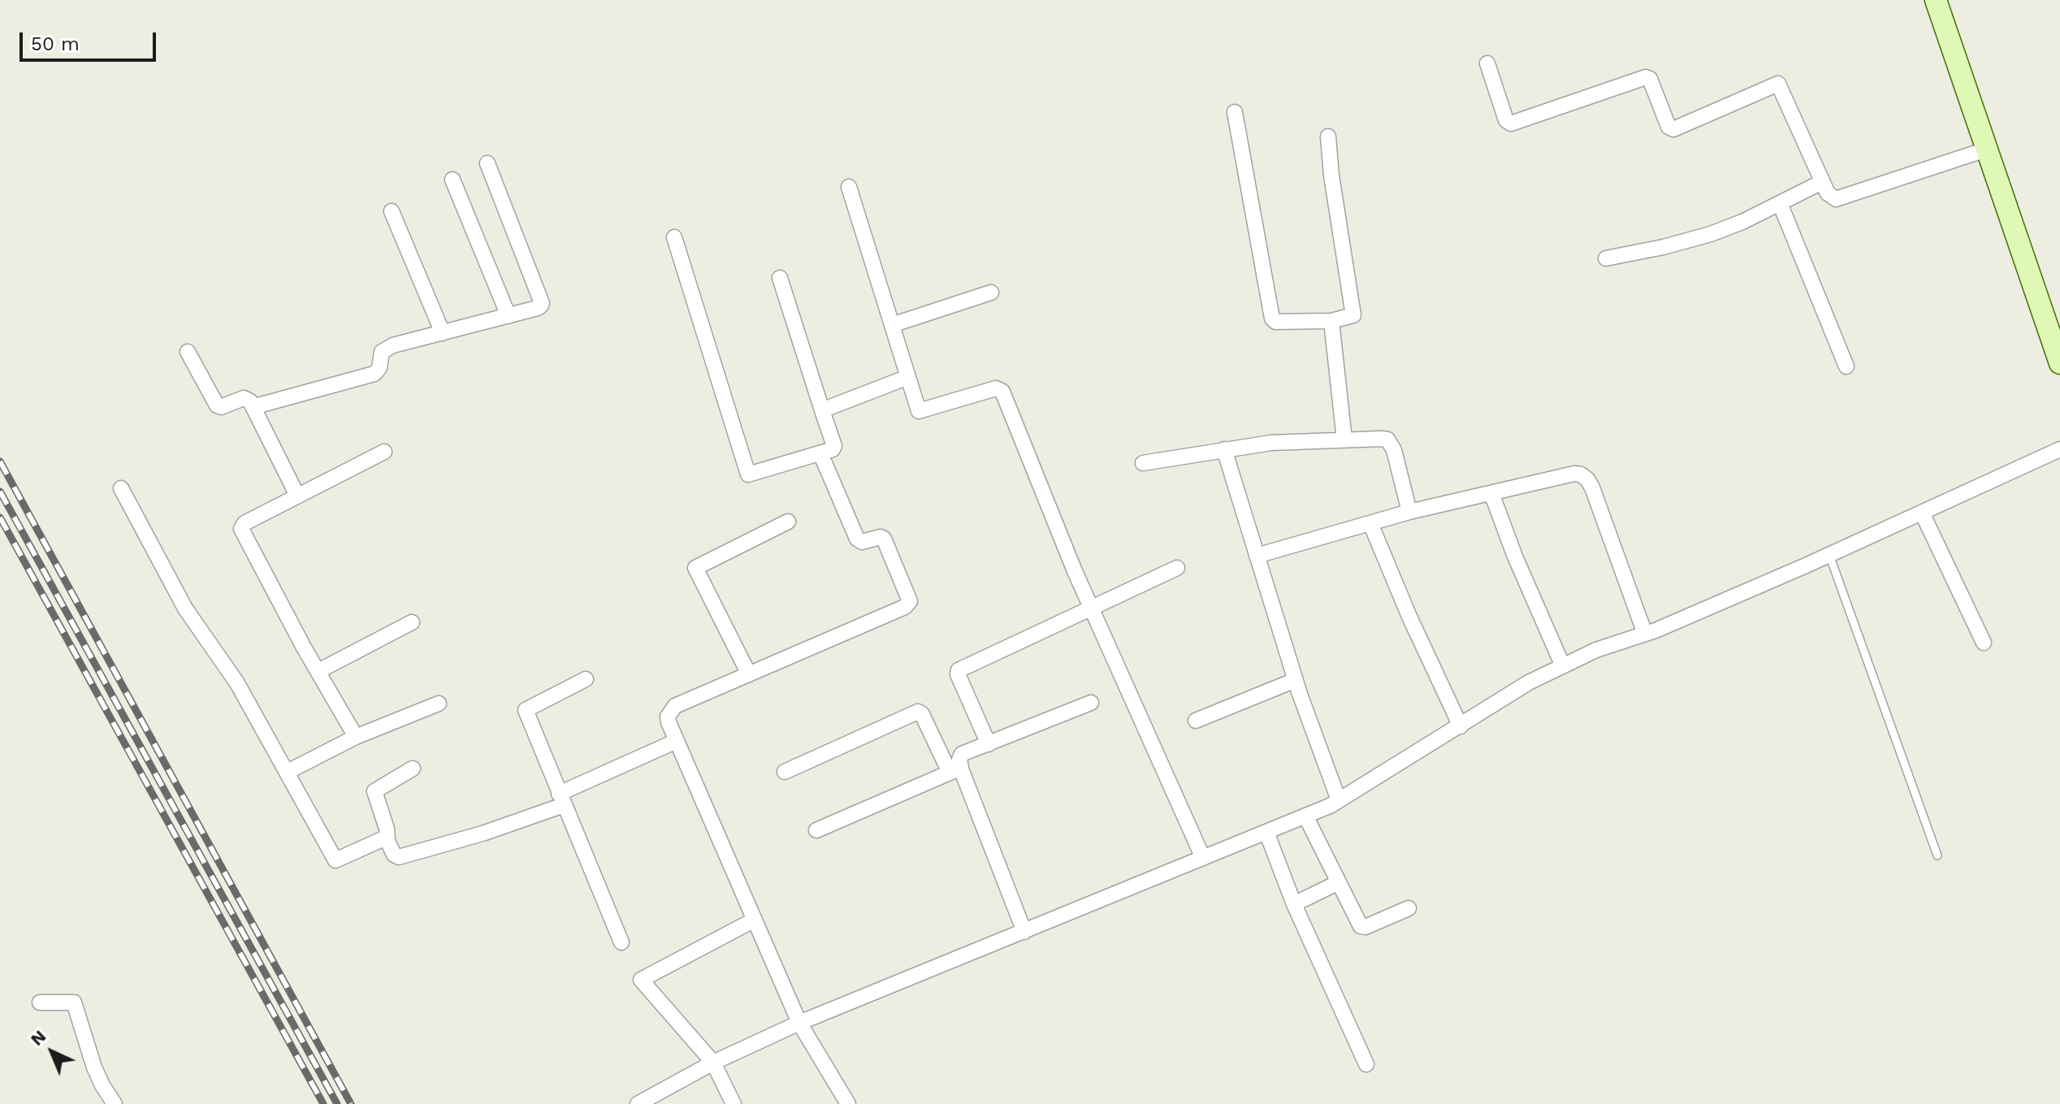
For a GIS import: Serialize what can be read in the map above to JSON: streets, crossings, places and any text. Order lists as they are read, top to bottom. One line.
{"scale_bar":"50 m","north":"top left"}
